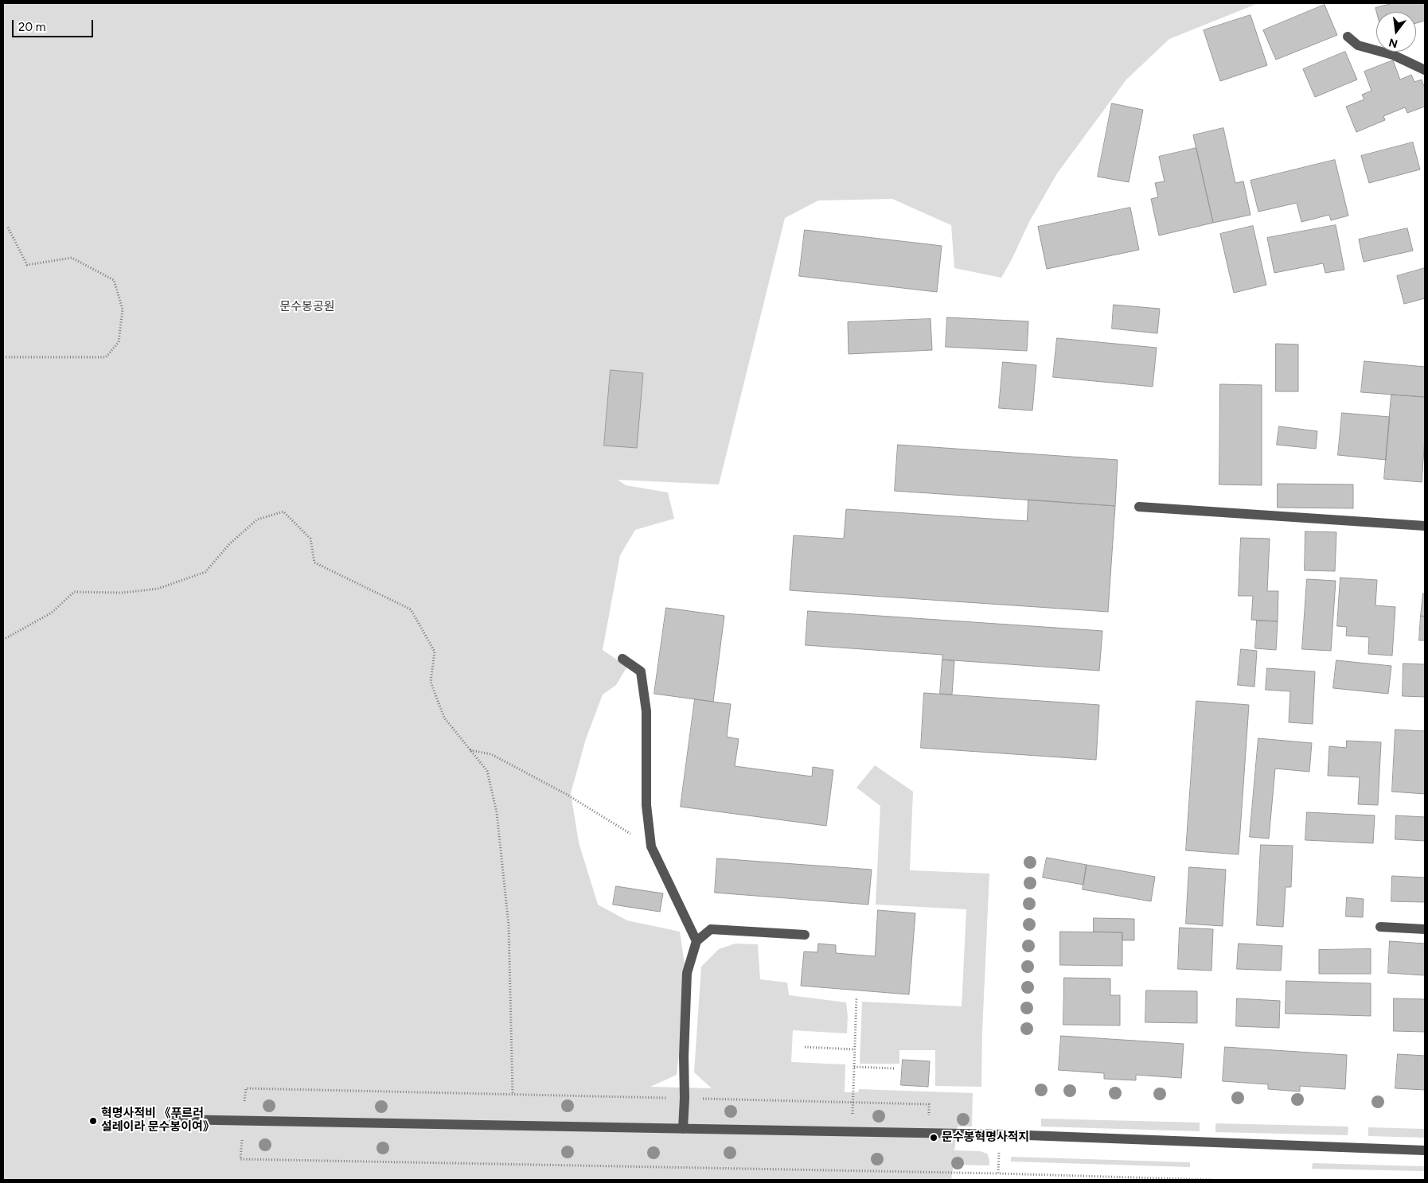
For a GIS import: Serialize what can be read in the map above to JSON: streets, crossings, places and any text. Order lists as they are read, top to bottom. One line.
{"parks":["문수봉공원"],"places":["혁명사적비 《푸르러 설레이라 문수봉이여》","문수봉혁명사적지"],"scale_bar":"20 m","north":"bottom"}
